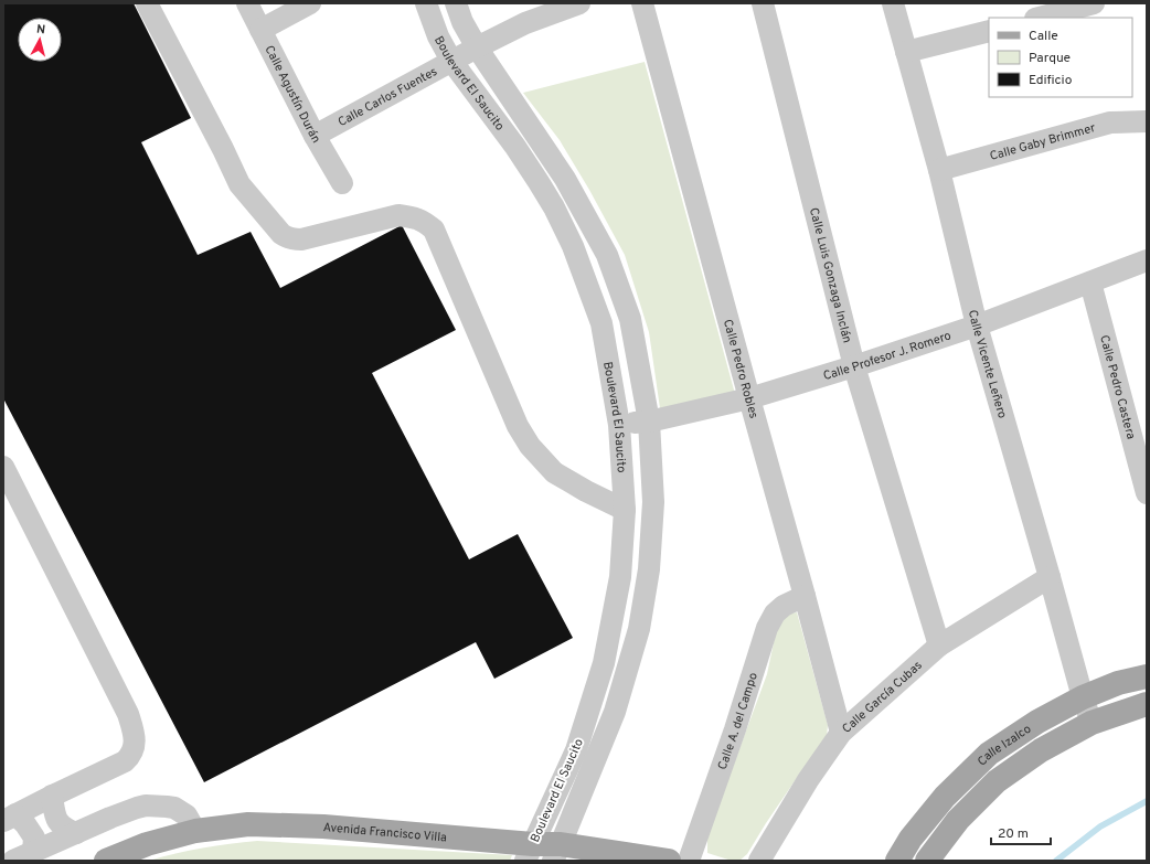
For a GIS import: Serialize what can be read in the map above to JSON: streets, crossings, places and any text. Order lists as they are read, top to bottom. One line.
{"streets":{"main road":["Calle Izalco","Avenida Francisco Villa"],"street":["Boulevard El Saucito","Calle Agustín Durán","Calle Carlos Fuentes","Calle Gaby Brimmer","Calle Luis Gonzaga Inclán","Calle Profesor J. Romero","Calle Vicente Leñero","Calle Pedro Robles","Calle Pedro Castera","Calle García Cubas","Calle A. del Campo"]},"crossings":[["Boulevard El Saucito","Calle Carlos Fuentes"],["Boulevard El Saucito","Calle Profesor J. Romero"],["Boulevard El Saucito","Avenida Francisco Villa"],["Calle Agustín Durán","Calle Carlos Fuentes"],["Calle Gaby Brimmer","Calle Vicente Leñero"],["Calle Luis Gonzaga Inclán","Calle Profesor J. Romero"],["Calle Luis Gonzaga Inclán","Calle García Cubas"],["Calle Profesor J. Romero","Calle Vicente Leñero"],["Calle Profesor J. Romero","Calle Pedro Robles"],["Calle Profesor J. Romero","Calle Pedro Castera"],["Calle Vicente Leñero","Calle García Cubas"],["Calle Vicente Leñero","Calle Izalco"],["Calle Pedro Robles","Calle García Cubas"],["Calle Pedro Robles","Calle A. del Campo"]],"legend":["Calle","Parque","Edificio"],"scale_bar":"20 m","north":"top"}
